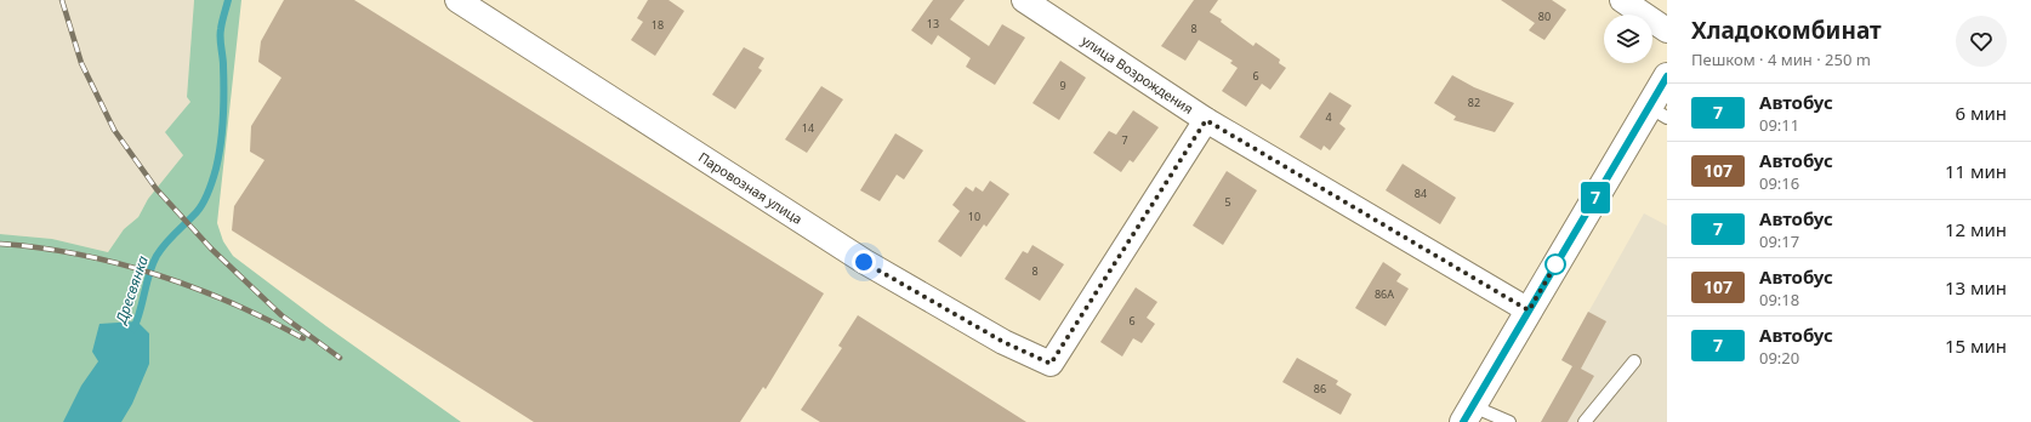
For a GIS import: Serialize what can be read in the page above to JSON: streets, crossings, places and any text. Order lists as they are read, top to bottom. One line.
{"streets":{"street":["улица Возрождения","Паровозная улица"]},"crossings":[["улица Возрождения","Паровозная улица"]],"water":["Дресвянка"],"lines":["bus line 7"],"house_numbers":["80","13","18","8","6","9","82","4","14","7","84","5","10","8","86А","6","86"],"page":{"on_map":"7","heading":["Хладокомбинат","Пешком · 4 мин · 250 m"],"list":[{"mark":"7","name":"Автобус","note":"09:11","value":"6 мин"},{"mark":"107","name":"Автобус","note":"09:16","value":"11 мин"},{"mark":"7","name":"Автобус","note":"09:17","value":"12 мин"},{"mark":"107","name":"Автобус","note":"09:18","value":"13 мин"},{"mark":"7","name":"Автобус","note":"09:20","value":"15 мин"}]}}
